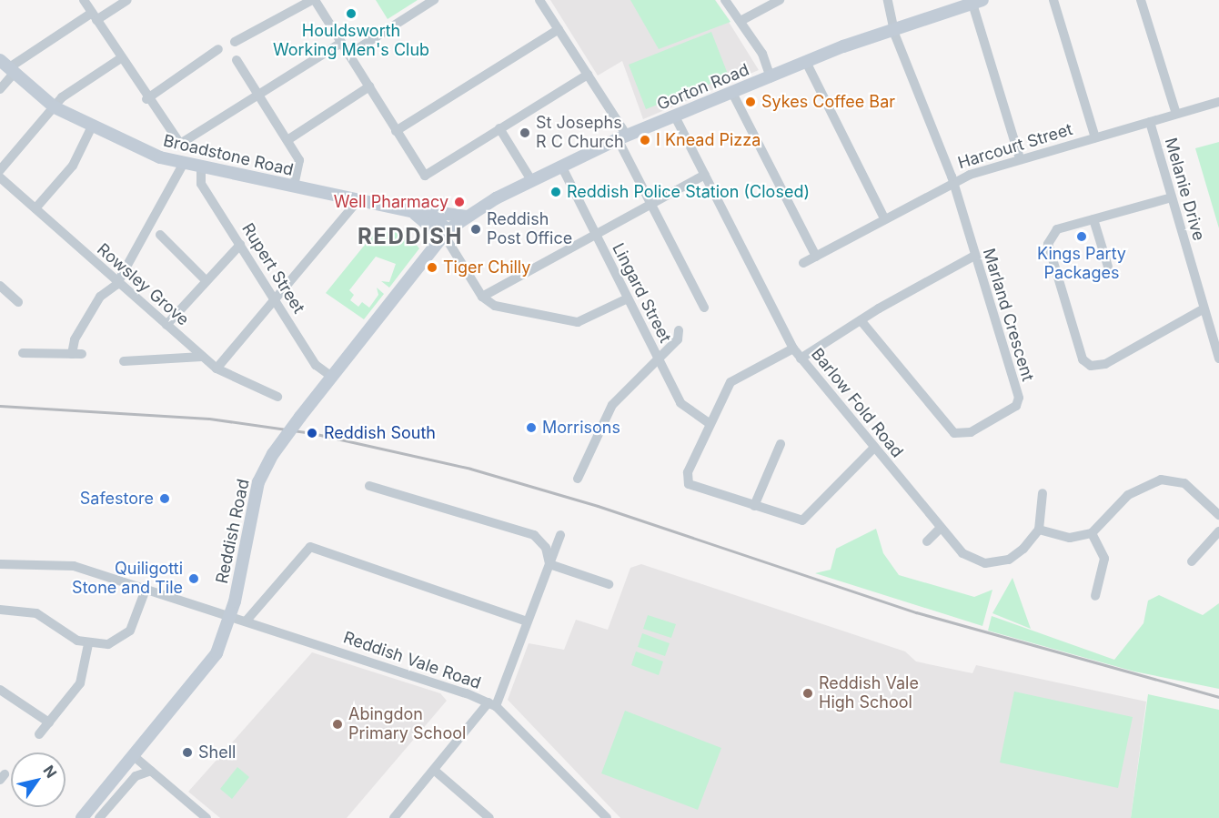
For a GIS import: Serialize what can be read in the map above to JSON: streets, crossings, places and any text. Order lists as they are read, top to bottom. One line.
{"streets":{"main road":["Gorton Road","Broadstone Road","Reddish Road"],"street":["Harcourt Street","Melanie Drive","Rupert Street","Rowsley Grove","Lingard Street","Marland Crescent","Barlow Fold Road","Reddish Vale Road"]},"crossings":[["Gorton Road","Broadstone Road"],["Gorton Road","Lingard Street"],["Gorton Road","Marland Crescent"],["Gorton Road","Barlow Fold Road"],["Gorton Road","Reddish Road"],["Harcourt Street","Melanie Drive"],["Harcourt Street","Marland Crescent"],["Broadstone Road","Rupert Street"],["Broadstone Road","Reddish Road"],["Rupert Street","Reddish Road"],["Reddish Road","Reddish Vale Road"]],"districts":["REDDISH"],"places":["Houldsworth Working Men's Club","Sykes Coffee Bar","St Josephs R C Church","I Knead Pizza","Reddish Police Station (Closed)","Well Pharmacy","Reddish Post Office","Kings Party Packages","Tiger Chilly","Morrisons","Reddish South","Safestore","Quiligotti Stone and Tile","Reddish Vale High School","Abingdon Primary School","Shell"],"north":"top right"}
